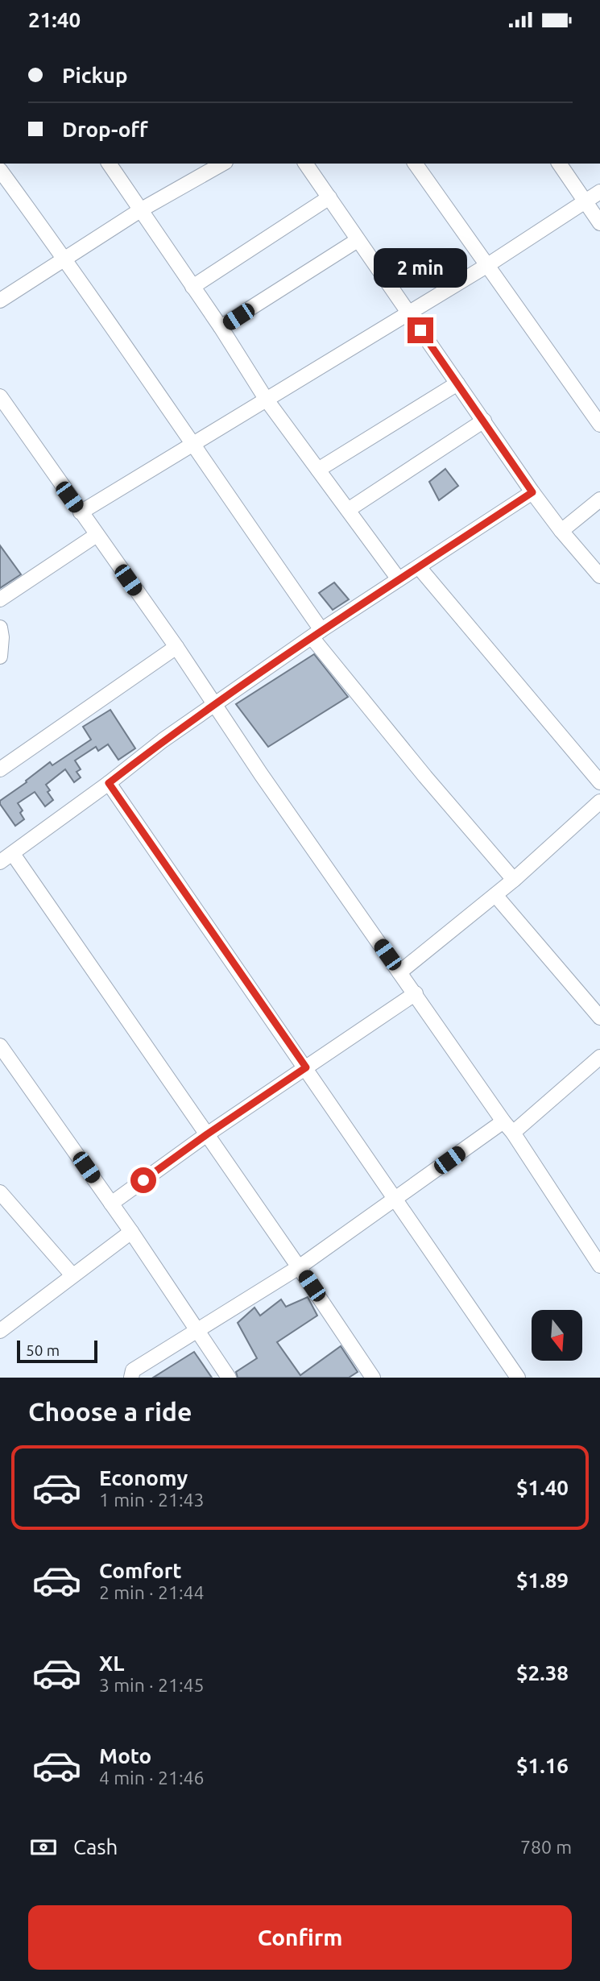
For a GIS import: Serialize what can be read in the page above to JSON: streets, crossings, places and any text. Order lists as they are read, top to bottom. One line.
{"scale_bar":"50 m","north":"bottom","page":{"status":"21:40","banner":["Pickup","Drop-off"],"bubble":"2 min","scale":"50 m","heading":"Choose a ride","list":[{"name":"Economy","note":"1 min · 21:43","value":"$1.40"},{"name":"Comfort","note":"2 min · 21:44","value":"$1.89"},{"name":"XL","note":"3 min · 21:45","value":"$2.38"},{"name":"Moto","note":"4 min · 21:46","value":"$1.16"}],"pay":["Cash","780 m"],"buttons":"Confirm"}}
